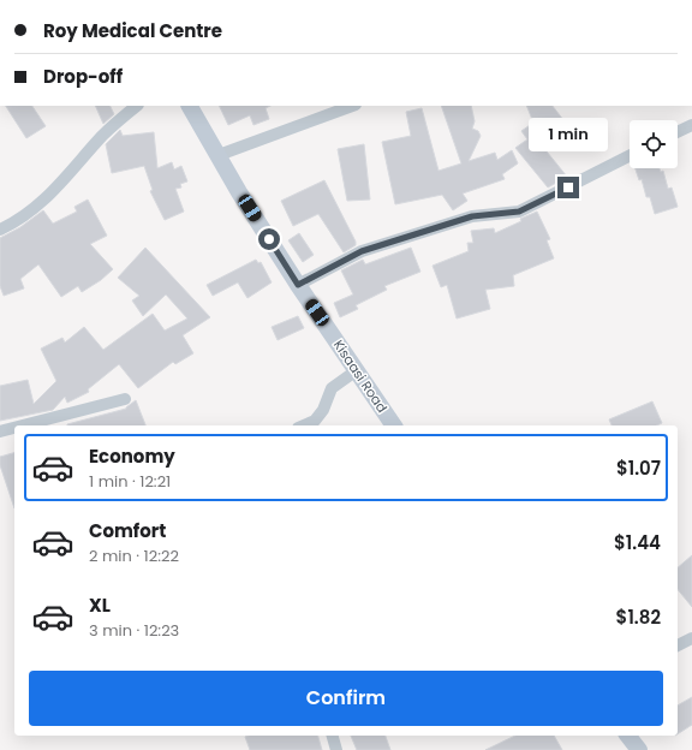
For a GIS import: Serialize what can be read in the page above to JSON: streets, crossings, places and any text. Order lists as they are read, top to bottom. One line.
{"streets":{"main road":["Kisaasi Road"]},"page":{"banner":["Roy Medical Centre","Drop-off"],"bubble":"1 min","list":[{"name":"Economy","note":"1 min · 12:21","value":"$1.07"},{"name":"Comfort","note":"2 min · 12:22","value":"$1.44"},{"name":"XL","note":"3 min · 12:23","value":"$1.82"}],"buttons":"Confirm"}}
